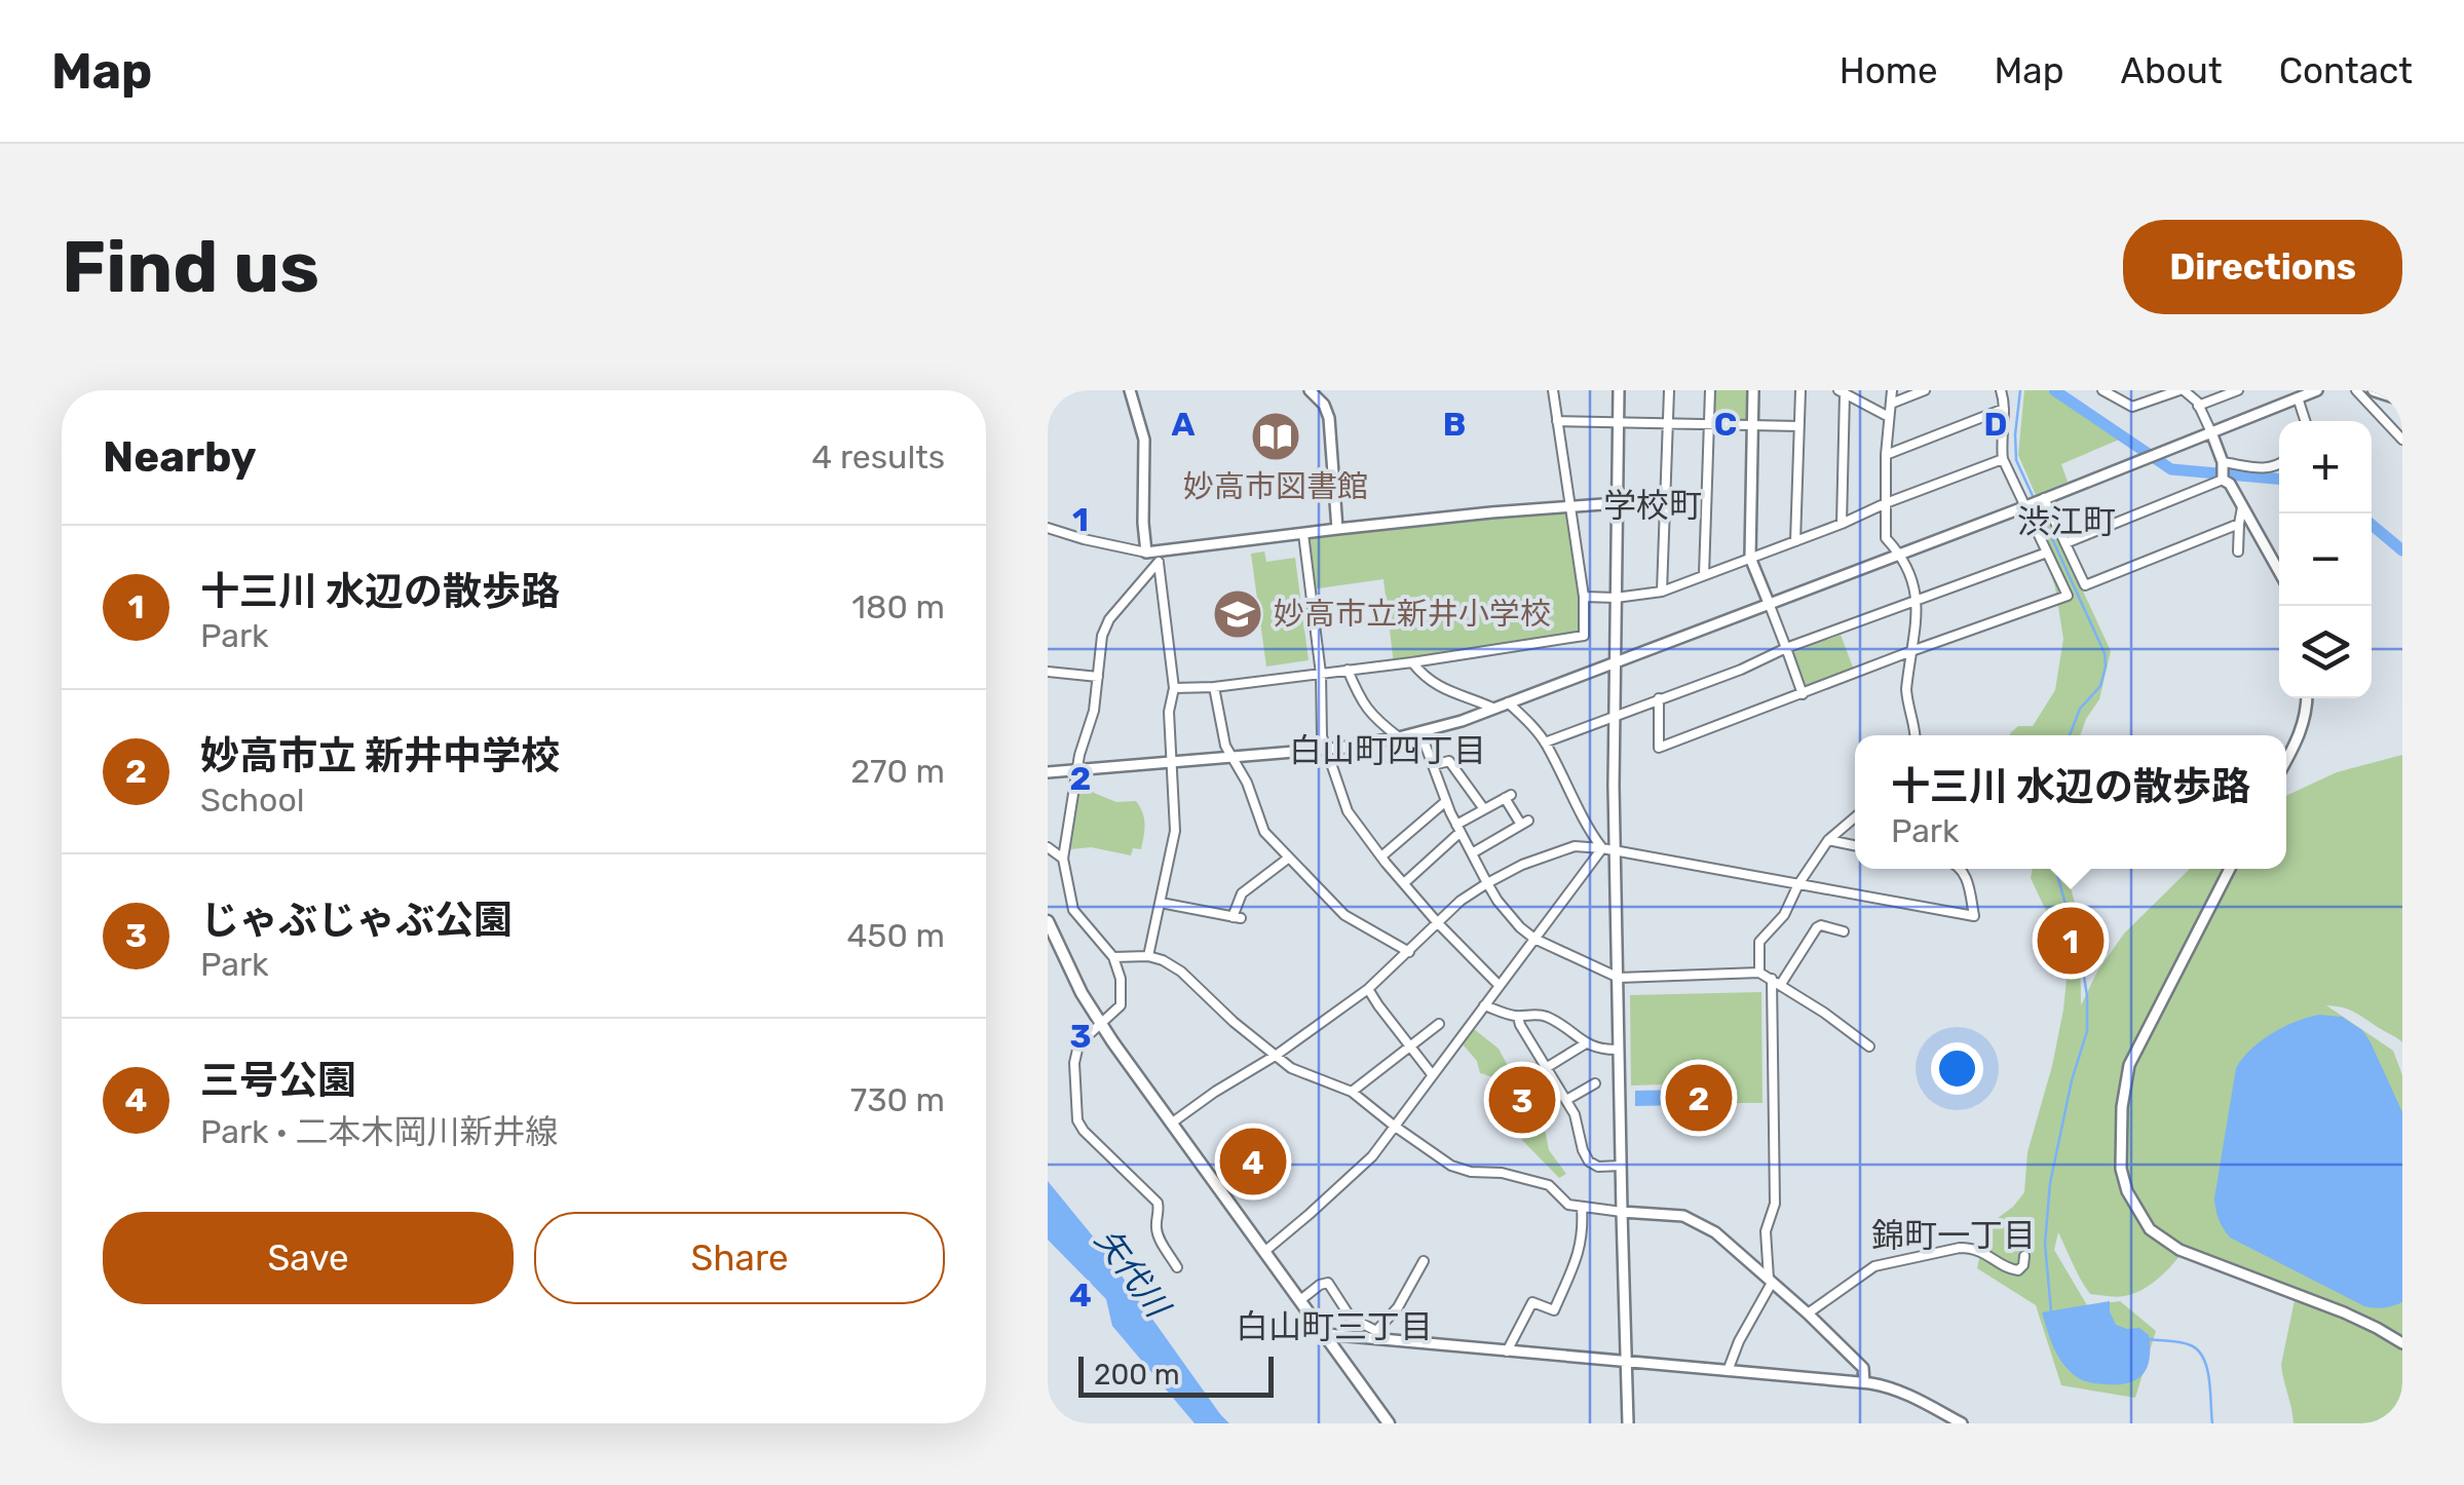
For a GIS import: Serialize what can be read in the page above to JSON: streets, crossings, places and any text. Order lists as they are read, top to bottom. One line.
{"districts":["学校町","渋江町","白山町四丁目","錦町一丁目","白山町三丁目"],"water":["矢代川"],"places":{"library":["妙高市図書館"],"school or university":["妙高市立新井小学校"]},"scale_bar":"200 m","page":{"header":"Map","nav":["Home","Map","About","Contact"],"buttons":["Directions",["Save","Share"]],"title":"Find us","heading":["Nearby","4 results"],"map_buttons":["+","−"],"list":[{"mark":"1","name":"十三川 水辺の散歩路","note":"Park","value":"180 m"},{"mark":"2","name":"妙高市立 新井中学校","note":"School","value":"270 m"},{"mark":"3","name":"じゃぶじゃぶ公園","note":"Park","value":"450 m"},{"mark":"4","name":"三号公園","note":"Park · 二本木岡川新井線","value":"730 m"}],"popup":["十三川 水辺の散歩路","Park"],"pins":["1","2","3","4"],"scale":"200 m"},"grid":{"columns":["A","B","C","D"],"rows":["1","2","3","4"]}}
